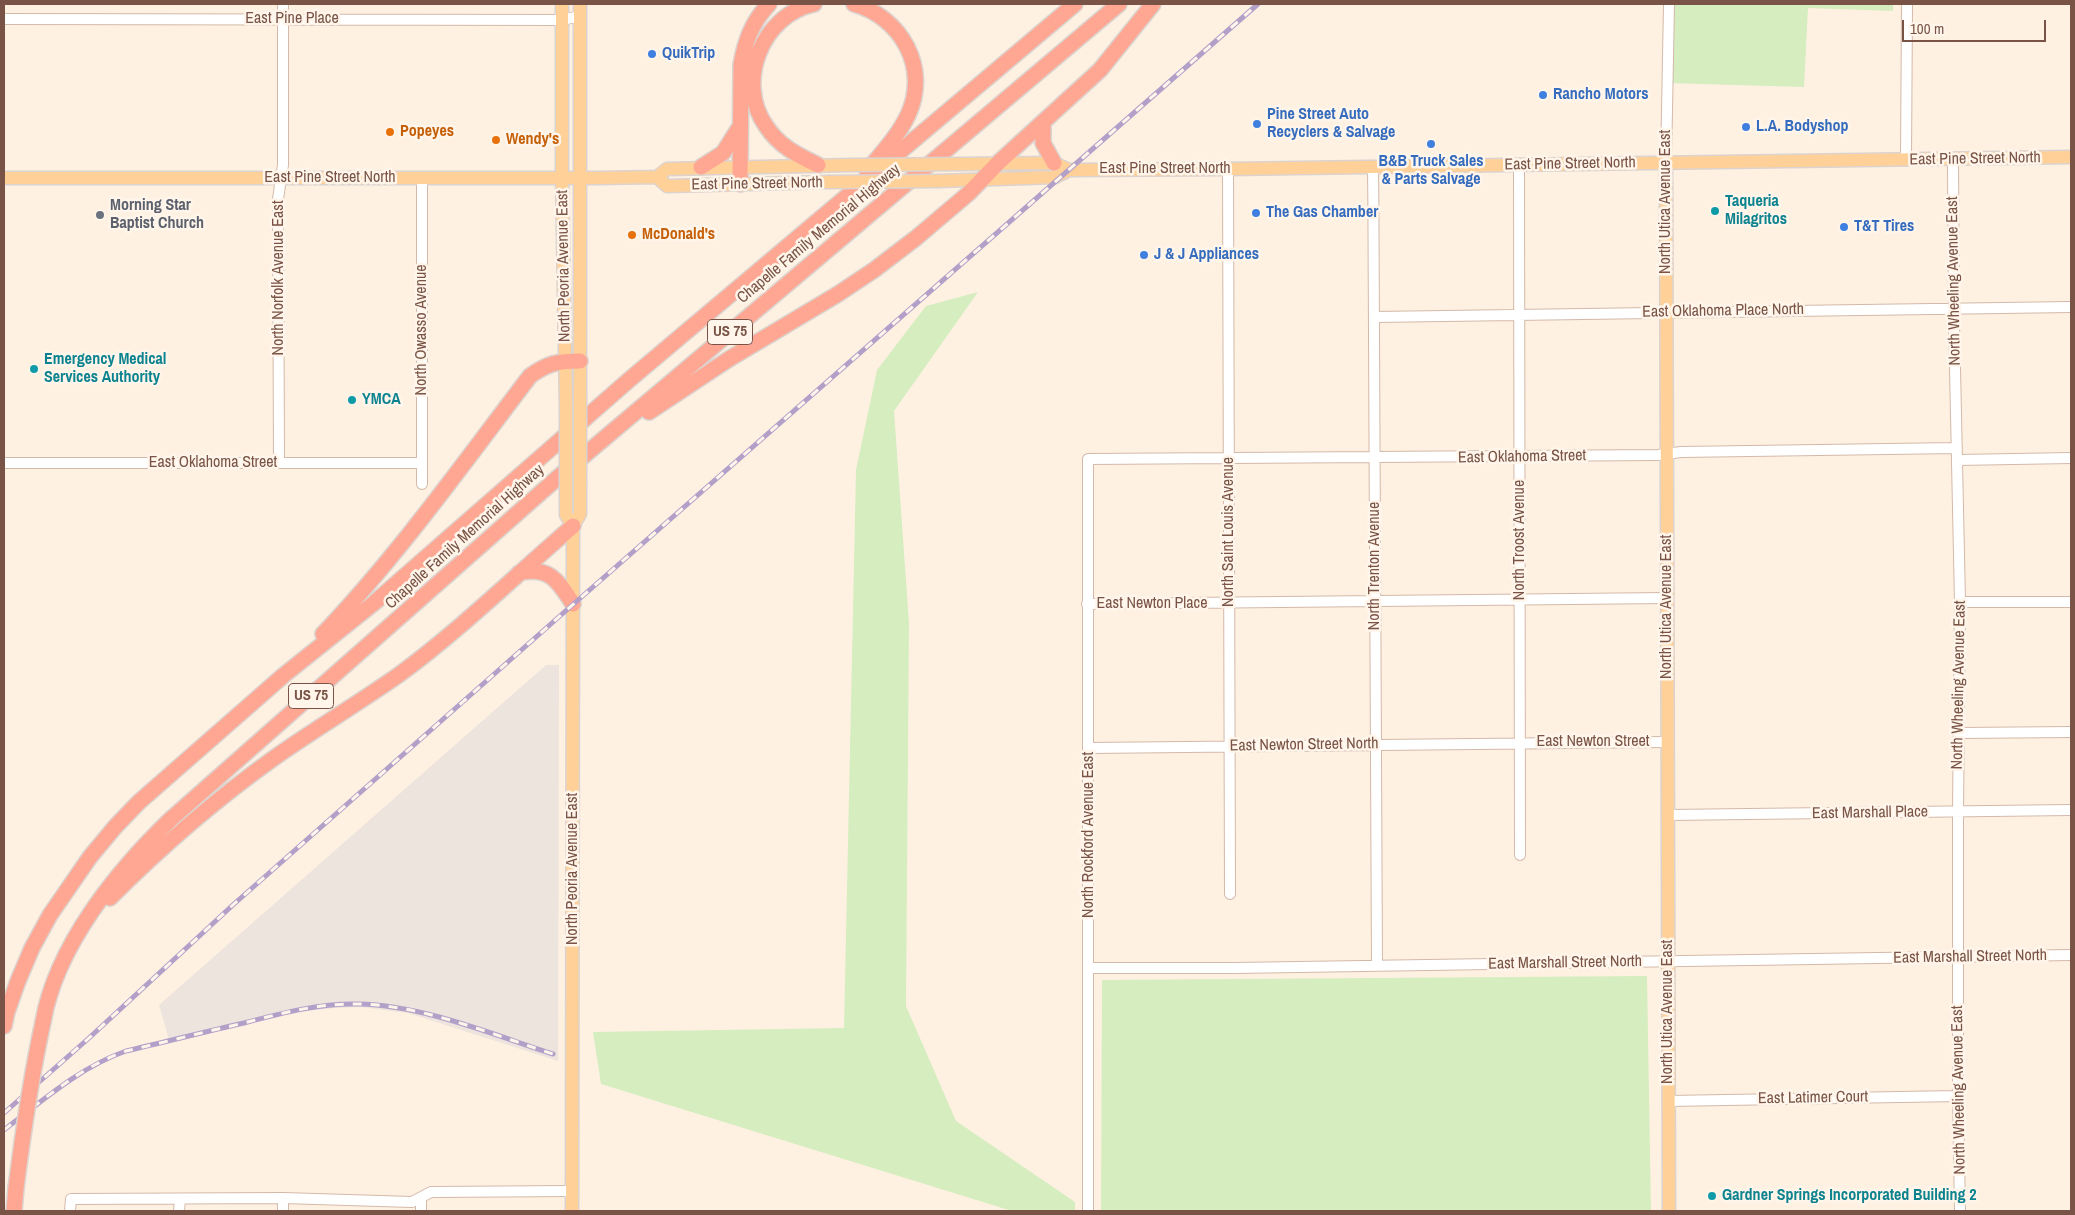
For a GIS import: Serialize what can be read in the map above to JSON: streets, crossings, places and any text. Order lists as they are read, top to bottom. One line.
{"streets":{"highway":["Chapelle Family Memorial Highway","US 75"],"main road":["East Pine Street North","North Utica Avenue East","North Peoria Avenue East"],"street":["East Pine Place","North Norfolk Avenue East","North Wheeling Avenue East","East Oklahoma Place North","North Owasso Avenue","East Oklahoma Street","North Saint Louis Avenue","North Troost Avenue","North Trenton Avenue","East Newton Place","East Newton Street","East Newton Street North","East Marshall Place","North Rockford Avenue East","East Marshall Street North","East Latimer Court"]},"crossings":[["East Pine Place","North Peoria Avenue East"],["East Pine Place","North Norfolk Avenue East"],["East Pine Street North","North Utica Avenue East"],["East Pine Street North","North Peoria Avenue East"],["East Pine Street North","North Norfolk Avenue East"],["East Pine Street North","North Wheeling Avenue East"],["East Pine Street North","North Owasso Avenue"],["East Pine Street North","North Saint Louis Avenue"],["East Pine Street North","North Troost Avenue"],["East Pine Street North","North Trenton Avenue"],["North Utica Avenue East","East Oklahoma Place North"],["North Utica Avenue East","East Oklahoma Street"],["North Utica Avenue East","East Newton Place"],["North Utica Avenue East","East Newton Street"],["North Utica Avenue East","East Marshall Place"],["North Utica Avenue East","East Marshall Street North"],["North Utica Avenue East","East Latimer Court"],["North Norfolk Avenue East","East Oklahoma Street"],["North Wheeling Avenue East","East Oklahoma Place North"],["North Wheeling Avenue East","East Oklahoma Street"],["North Wheeling Avenue East","East Marshall Place"],["North Wheeling Avenue East","East Marshall Street North"],["North Wheeling Avenue East","East Latimer Court"],["East Oklahoma Place North","North Troost Avenue"],["East Oklahoma Place North","North Trenton Avenue"],["North Owasso Avenue","East Oklahoma Street"],["East Oklahoma Street","North Saint Louis Avenue"],["East Oklahoma Street","North Troost Avenue"],["East Oklahoma Street","North Trenton Avenue"],["East Oklahoma Street","North Rockford Avenue East"],["North Saint Louis Avenue","East Newton Place"],["North Saint Louis Avenue","East Newton Street North"],["North Troost Avenue","East Newton Place"],["North Troost Avenue","East Newton Street"],["North Troost Avenue","East Newton Street North"],["North Trenton Avenue","East Newton Place"],["North Trenton Avenue","East Newton Street North"],["North Trenton Avenue","East Marshall Street North"],["East Newton Place","North Rockford Avenue East"],["East Newton Street","East Newton Street North"],["East Newton Street North","North Rockford Avenue East"],["North Rockford Avenue East","East Marshall Street North"]],"places":["QuikTrip","Rancho Motors","Pine Street Auto Recyclers & Salvage","L.A. Bodyshop","Popeyes","Wendy's","B&B Truck Sales & Parts Salvage","Taqueria Milagritos","The Gas Chamber","Morning Star Baptist Church","T&T Tires","McDonald's","J & J Appliances","Emergency Medical Services Authority","YMCA","Gardner Springs Incorporated Building 2"],"scale_bar":"100 m"}
